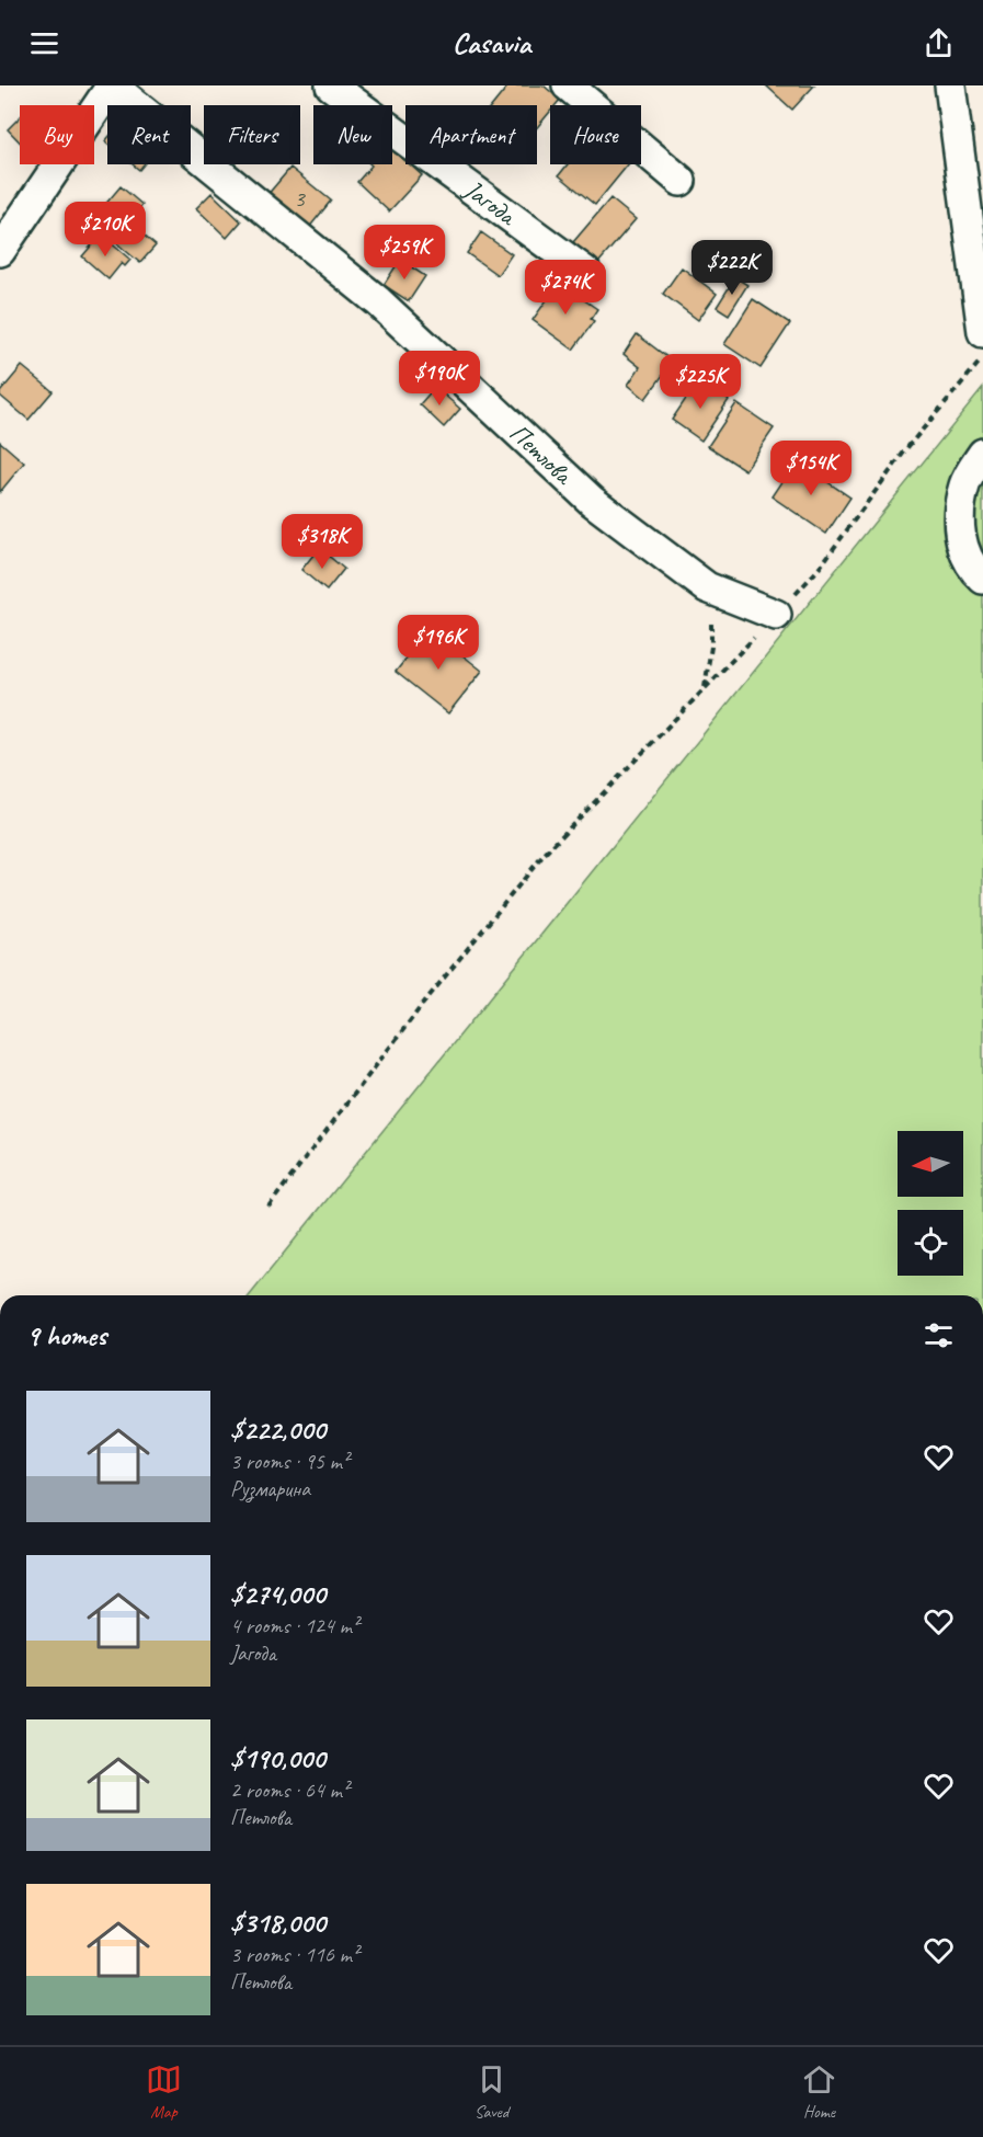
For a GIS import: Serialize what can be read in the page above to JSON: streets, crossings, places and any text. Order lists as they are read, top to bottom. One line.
{"streets":{"street":["Јагода","Петлова"]},"house_numbers":["3"],"north":"left","page":{"header":"Casavia","chip":["Buy","Rent","Filters","New","Apartment","House"],"price":["$210K","$259K","$222K","$274K","$190K","$225K","$154K","$318K","$196K"],"heading":"9 homes","list":[{"name":"$222,000","note":"3 rooms · 95 m² · Рузмарина"},{"name":"$274,000","note":"4 rooms · 124 m² · Јагода"},{"name":"$190,000","note":"2 rooms · 64 m² · Петлова"},{"name":"$318,000","note":"3 rooms · 116 m² · Петлова"}],"tabs":["Map","Saved","Home"]}}
